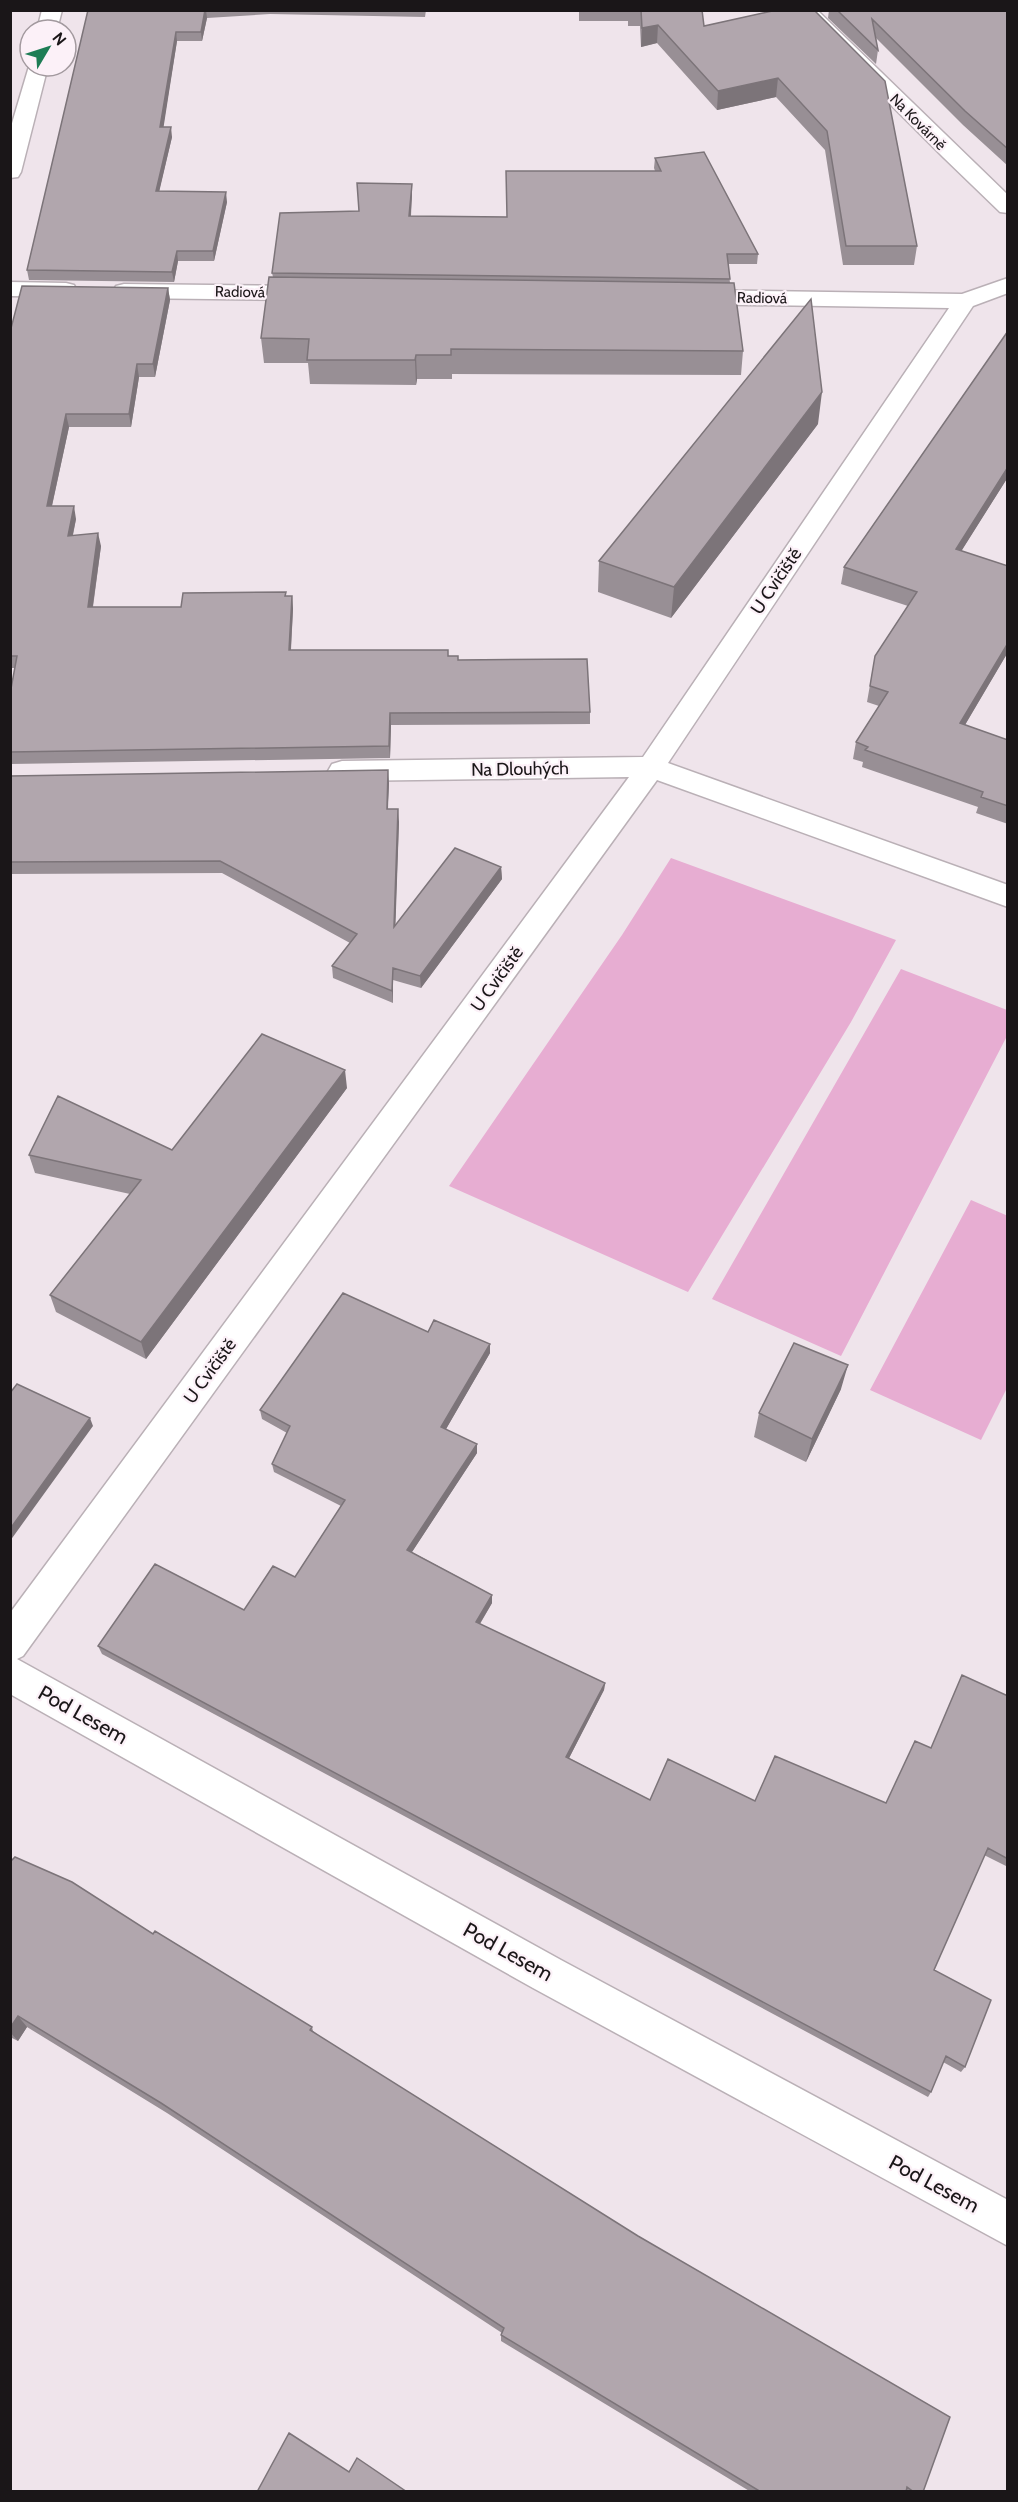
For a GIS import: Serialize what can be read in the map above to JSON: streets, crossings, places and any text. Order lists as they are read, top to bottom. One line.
{"streets":{"street":["Na Kovárně","Radiová","U Cvičiště","Na Dlouhých","Pod Lesem"]},"crossings":[["Radiová","U Cvičiště"],["U Cvičiště","Na Dlouhých"]],"north":"top right"}
